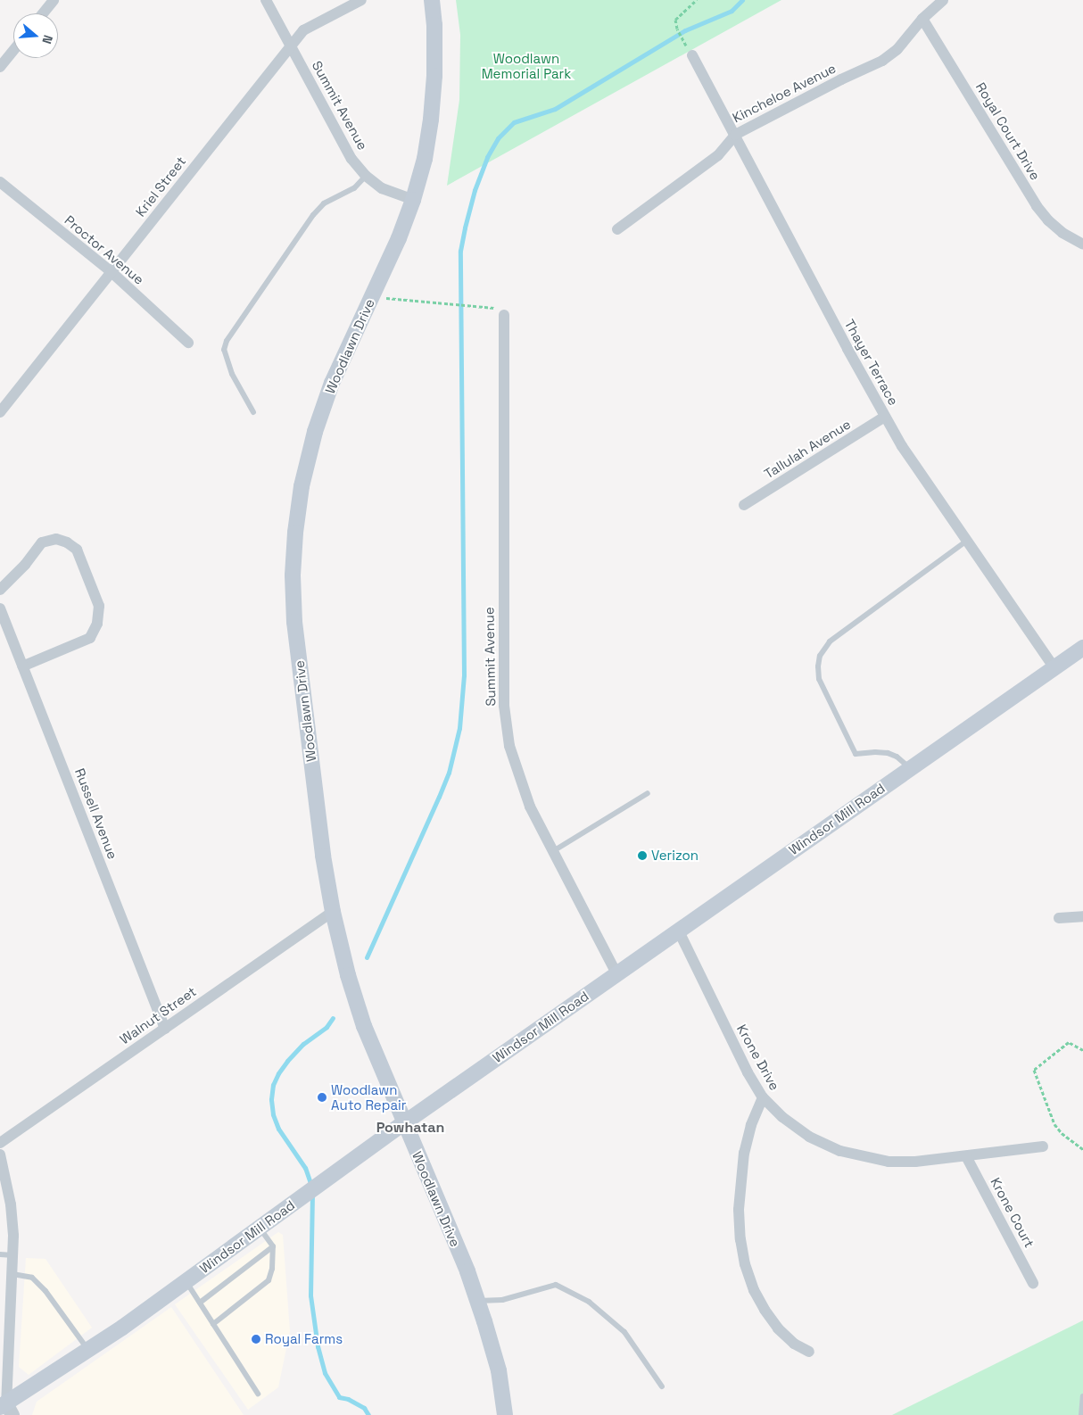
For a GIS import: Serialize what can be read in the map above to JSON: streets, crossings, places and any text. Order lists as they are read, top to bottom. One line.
{"streets":{"main road":["Woodlawn Drive","Windsor Mill Road"],"street":["Kincheloe Avenue","Summit Avenue","Royal Court Drive","Kriel Street","Proctor Avenue","Thayer Terrace","Tallulah Avenue","Russell Avenue","Walnut Street","Krone Drive","Krone Court"]},"crossings":[["Kincheloe Avenue","Royal Court Drive"],["Kincheloe Avenue","Thayer Terrace"],["Summit Avenue","Kriel Street"],["Summit Avenue","Woodlawn Drive"],["Summit Avenue","Windsor Mill Road"],["Kriel Street","Proctor Avenue"],["Woodlawn Drive","Windsor Mill Road"],["Woodlawn Drive","Walnut Street"],["Thayer Terrace","Tallulah Avenue"],["Thayer Terrace","Windsor Mill Road"],["Russell Avenue","Walnut Street"],["Windsor Mill Road","Krone Drive"],["Krone Drive","Krone Court"]],"districts":["Powhatan"],"parks":["Woodlawn Memorial Park"],"places":["Verizon","Woodlawn Auto Repair","Royal Farms"],"north":"right"}
